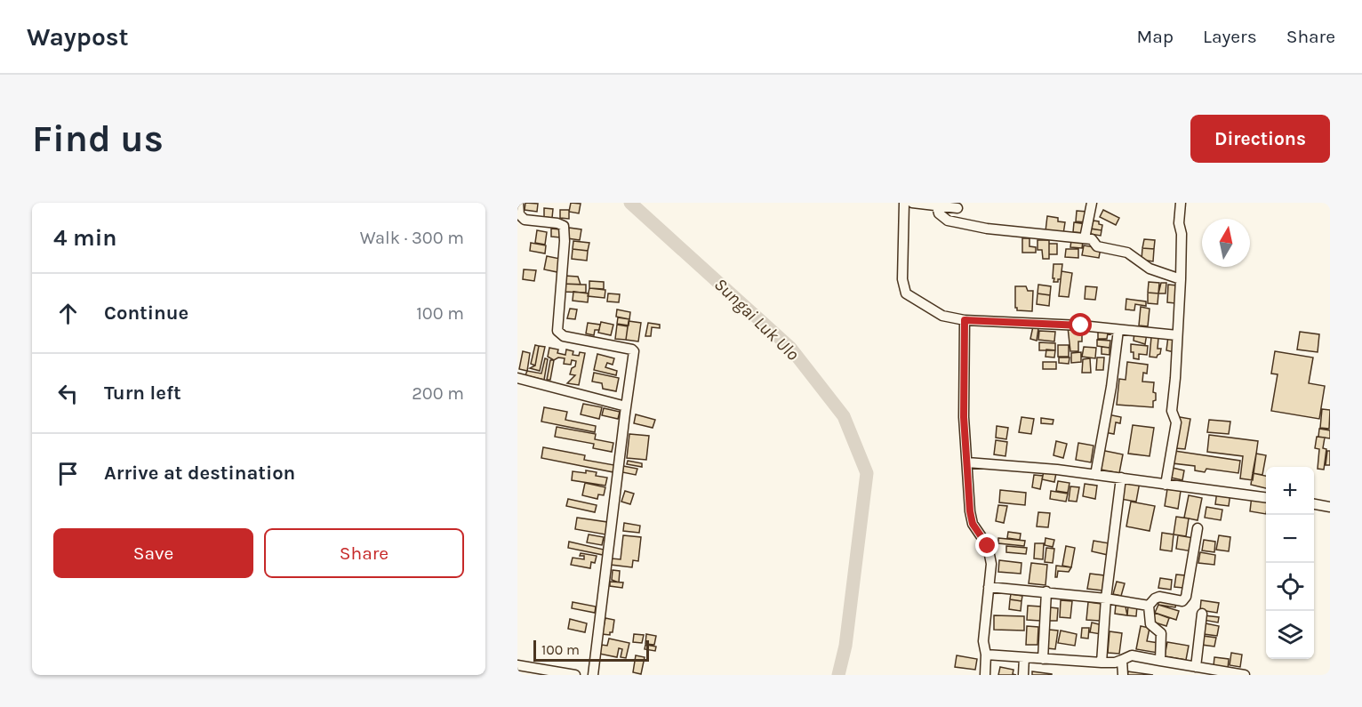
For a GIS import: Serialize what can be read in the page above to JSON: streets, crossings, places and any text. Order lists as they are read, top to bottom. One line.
{"water":["Sungai Luk Ulo"],"scale_bar":"100 m","north":"top","page":{"header":"Waypost","nav":["Map","Layers","Share"],"buttons":["Directions",["Save","Share"]],"title":"Find us","heading":["4 min","Walk · 300 m"],"list":[["Continue","100 m"],["Turn left","200 m"],"Arrive at destination"],"map_buttons":["+","−"],"scale":"100 m"}}
